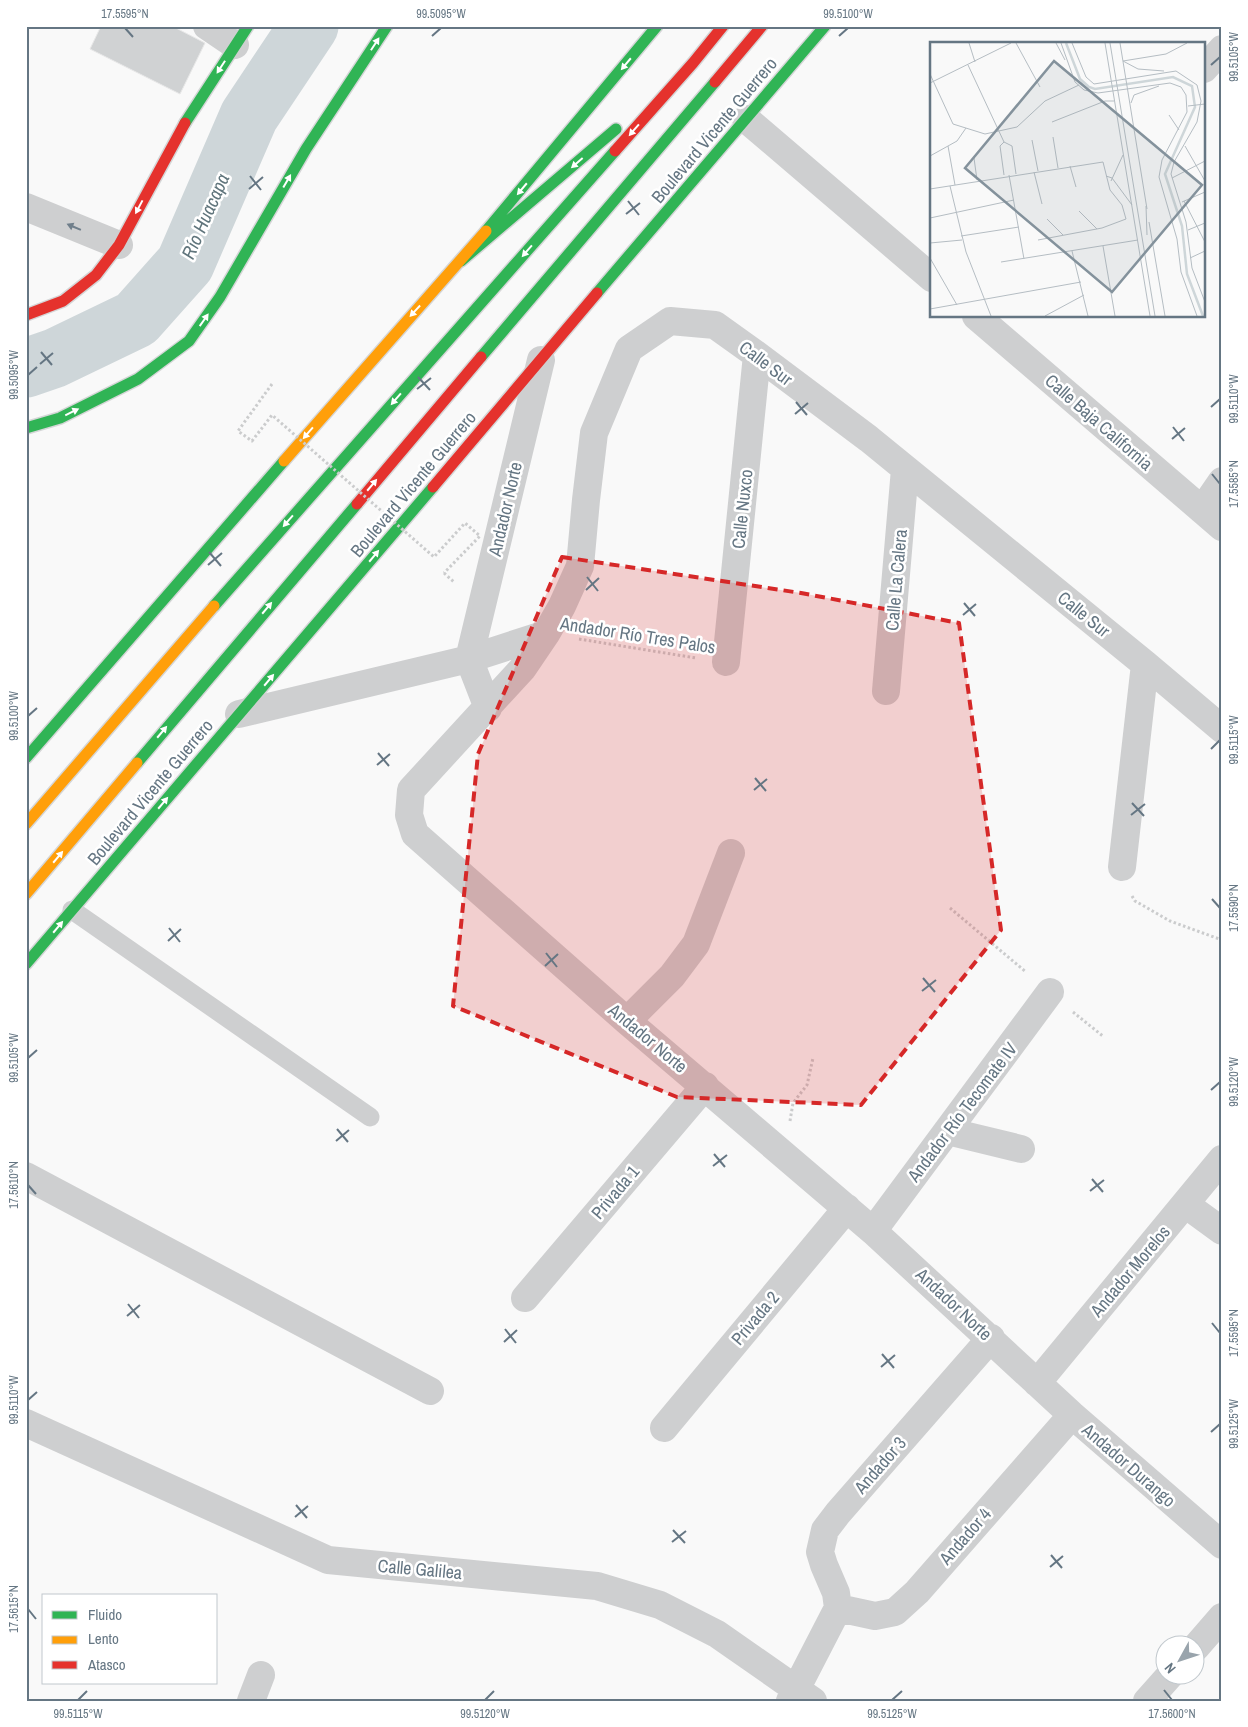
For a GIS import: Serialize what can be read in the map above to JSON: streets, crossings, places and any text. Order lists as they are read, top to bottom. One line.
{"streets":{"main road":["Boulevard Vicente Guerrero"],"street":["Calle Sur","Calle Baja California","Andador Norte","Calle Nuxco","Calle La Calera","Andador Río Tecomate IV","Privada 1","Andador Morelos","Privada 2","Andador 3","Andador Durango","Andador 4","Calle Galilea"],"path":["Andador Río Tres Palos"]},"crossings":[["Boulevard Vicente Guerrero","Andador Norte"],["Calle Sur","Andador Norte"],["Calle Sur","Calle Nuxco"],["Calle Sur","Calle La Calera"],["Calle Sur","Andador Río Tres Palos"],["Andador Norte","Andador Río Tecomate IV"],["Andador Norte","Privada 1"],["Andador Norte","Andador Morelos"],["Andador Norte","Privada 2"],["Andador Norte","Andador 3"],["Andador Norte","Andador Durango"],["Calle Nuxco","Andador Río Tres Palos"],["Andador Morelos","Andador Durango"],["Andador 3","Andador 4"],["Andador Durango","Andador 4"]],"water":["Río Huacapa"],"legend":["Fluido","Lento","Atasco"],"north":"bottom left","coordinates":["17.5595°N","99.5095°W","99.5100°W","99.5105°W","99.5110°W","17.5585°N","99.5115°W","17.5590°N","99.5120°W","17.5610°N","99.5125°W","17.5615°N","17.5600°N"]}
